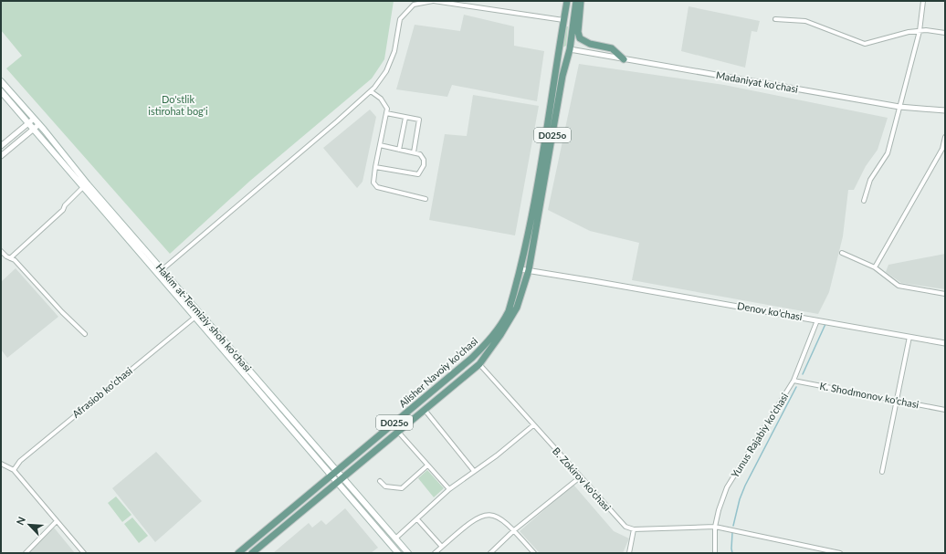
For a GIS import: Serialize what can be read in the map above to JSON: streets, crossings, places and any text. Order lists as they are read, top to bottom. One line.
{"streets":{"main road":["D025o","Hakim at-Termiziy shoh ko'chasi","Alisher Navoiy ko’chasi"],"street":["Madaniyat ko'chasi","Denov ko'chasi","Afrasiob ko'chasi","K. Shodmonov ko'chasi","Yunus Rajabiy ko'chasi","B. Zokirov ko'chasi"]},"crossings":[["Madaniyat ko'chasi","D025o"],["D025o","Denov ko'chasi"],["D025o","Alisher Navoiy ko’chasi"],["Denov ko'chasi","Alisher Navoiy ko’chasi"],["Denov ko'chasi","Yunus Rajabiy ko'chasi"],["Hakim at-Termiziy shoh ko'chasi","Alisher Navoiy ko’chasi"],["Hakim at-Termiziy shoh ko'chasi","Afrasiob ko'chasi"],["Alisher Navoiy ko’chasi","B. Zokirov ko'chasi"],["K. Shodmonov ko'chasi","Yunus Rajabiy ko'chasi"]],"parks":["Do'stlik istirohat bog'i"],"north":"top left"}
